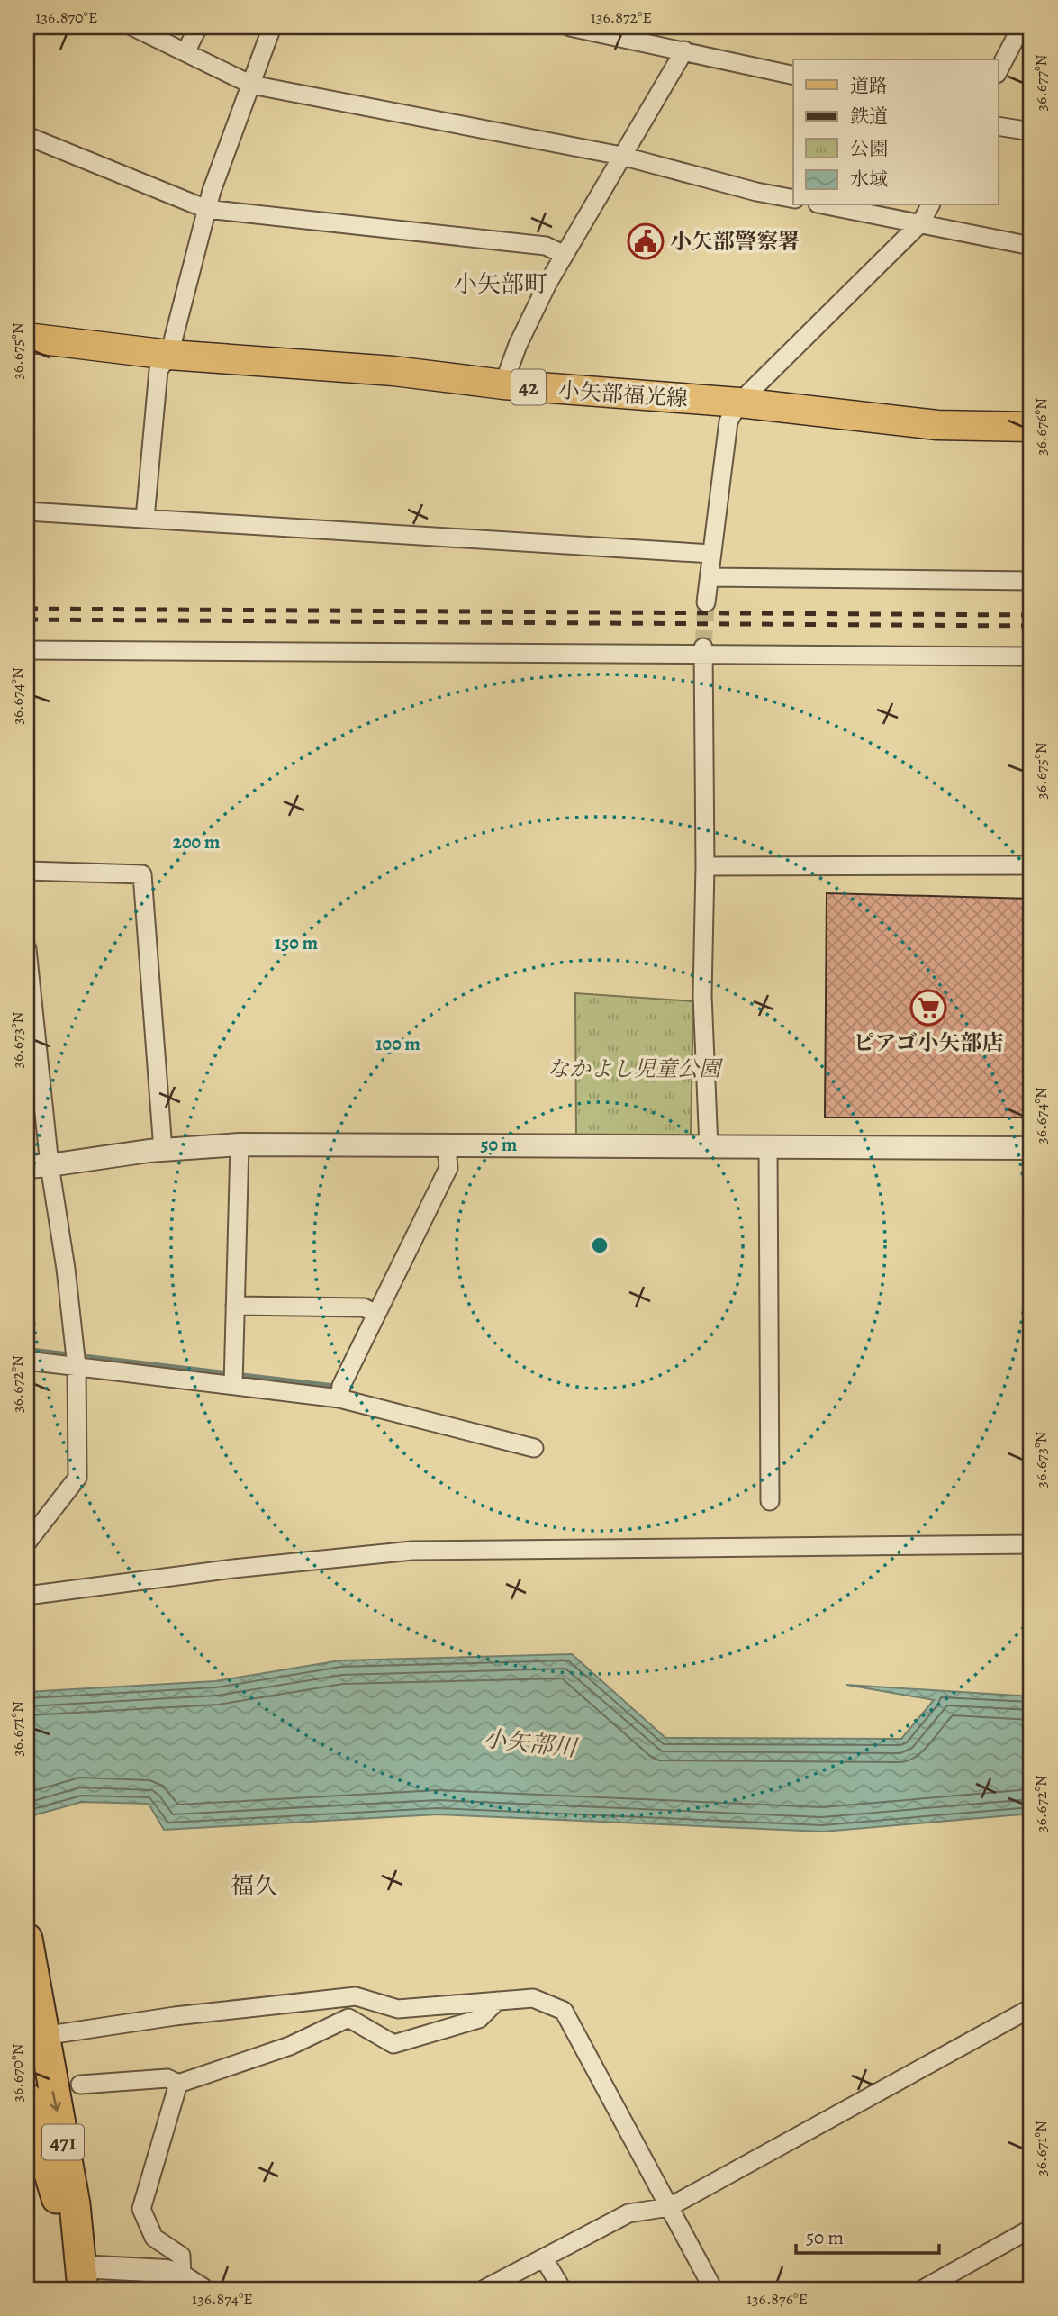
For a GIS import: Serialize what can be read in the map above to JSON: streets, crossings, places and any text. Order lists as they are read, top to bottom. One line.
{"streets":{"highway":["471"],"main road":["42","小矢部福光線"]},"districts":["小矢部町","福久"],"water":["小矢部川"],"parks":["なかよし児童公園"],"places":{"public building":["小矢部警察署"],"supermarket":["ピアゴ小矢部店"]},"legend":["道路","鉄道","公園","水域"],"scale_bar":"50 m","coordinates":["136.870°E","136.872°E","36.677°N","36.675°N","36.676°N","36.674°N","36.673°N","36.672°N","36.671°N","36.670°N","136.874°E","136.876°E"],"rings":["200 m","150 m","100 m","50 m"]}
